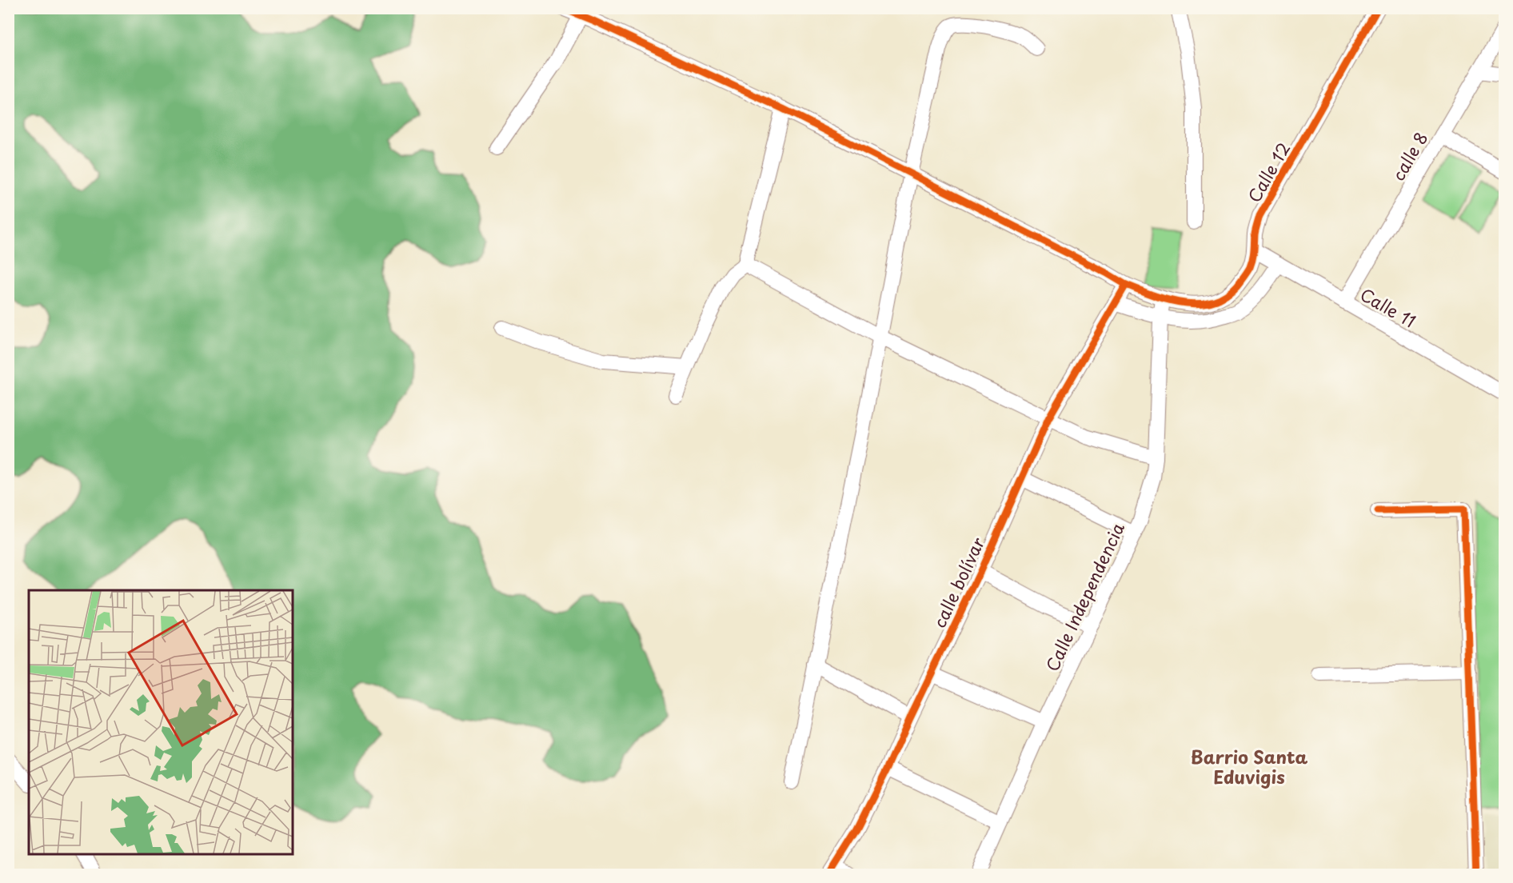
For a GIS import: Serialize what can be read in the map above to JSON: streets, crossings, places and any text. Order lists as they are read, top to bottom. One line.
{"streets":{"street":["calle 8","Calle 12","Calle 11","calle bolívar","Calle Independencia"]},"crossings":[["calle 8","Calle 11"],["Calle 12","Calle 11"],["Calle 12","calle bolívar"],["Calle 12","Calle Independencia"]],"districts":["Barrio Santa Eduvigis"]}
